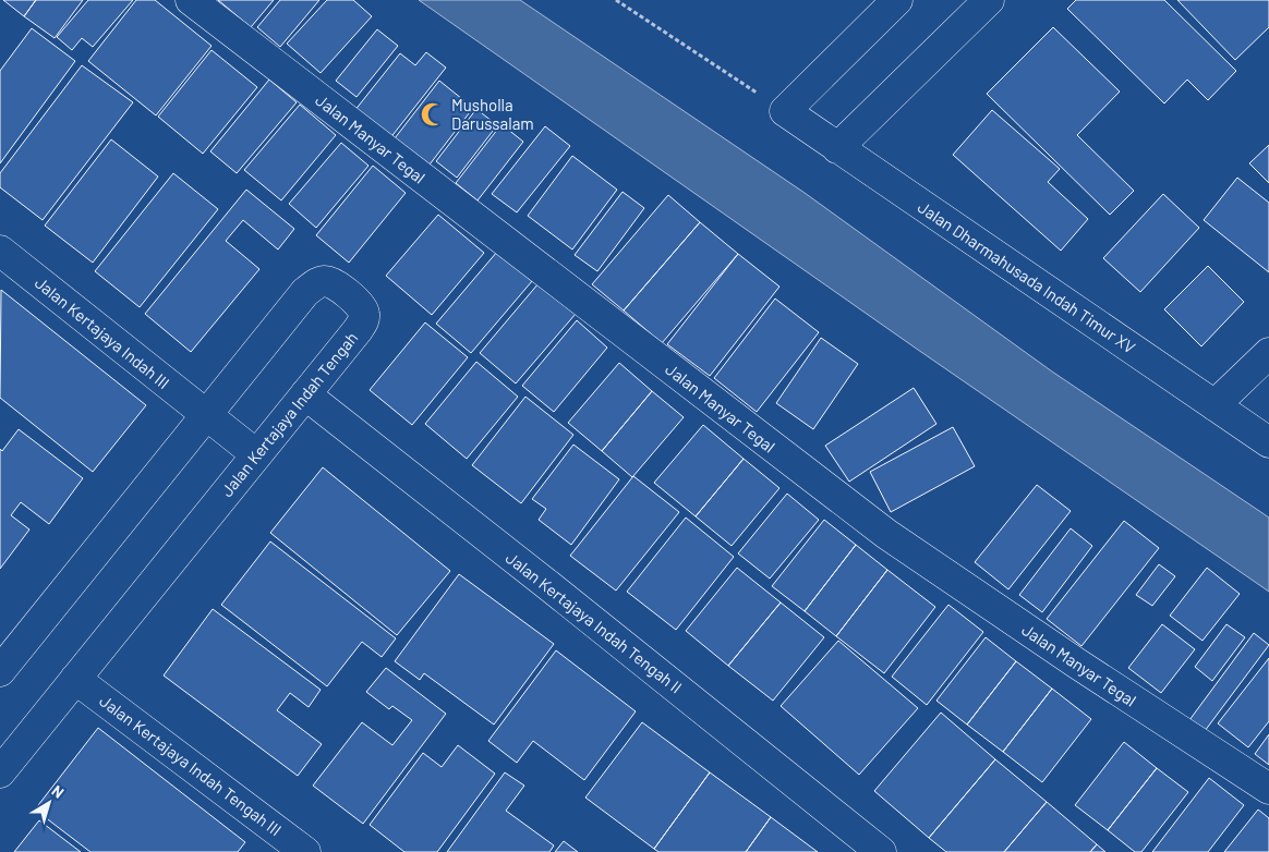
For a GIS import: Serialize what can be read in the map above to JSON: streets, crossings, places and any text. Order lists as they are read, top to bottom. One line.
{"streets":{"street":["Jalan Manyar Tegal","Jalan Dharmahusada Indah Timur XV","Jalan Kertajaya Indah III","Jalan Kertajaya Indah Tengah","Jalan Kertajaya Indah Tengah II","Jalan Kertajaya Indah Tengah III"]},"crossings":[["Jalan Kertajaya Indah III","Jalan Kertajaya Indah Tengah"],["Jalan Kertajaya Indah Tengah","Jalan Kertajaya Indah Tengah II"],["Jalan Kertajaya Indah Tengah","Jalan Kertajaya Indah Tengah III"]],"places":{"mosque":["Musholla Darussalam"]},"north":"top right"}
